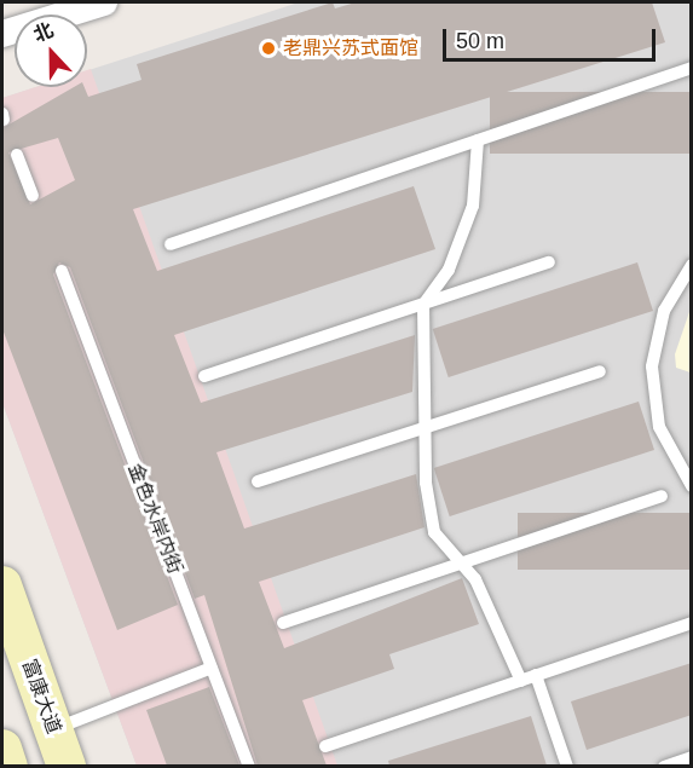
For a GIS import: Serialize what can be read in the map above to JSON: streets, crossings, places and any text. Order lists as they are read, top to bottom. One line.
{"streets":{"street":["富康大道"],"lane":["金色水岸内街"]},"places":["老鼎兴苏式面馆"],"scale_bar":"50 m","north":"top"}
